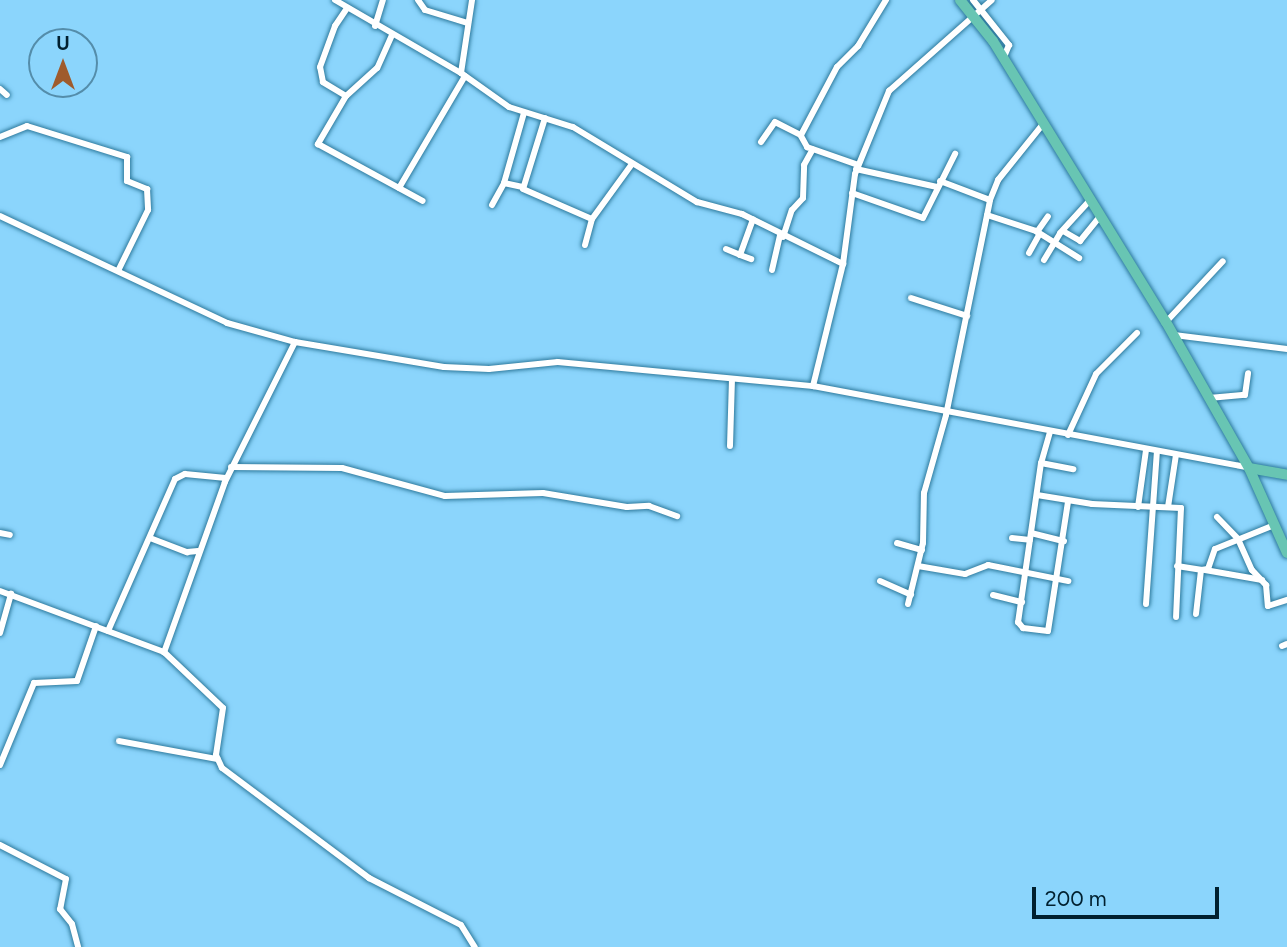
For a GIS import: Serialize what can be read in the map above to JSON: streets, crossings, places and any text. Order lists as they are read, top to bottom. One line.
{"scale_bar":"200 m","north":"top"}
